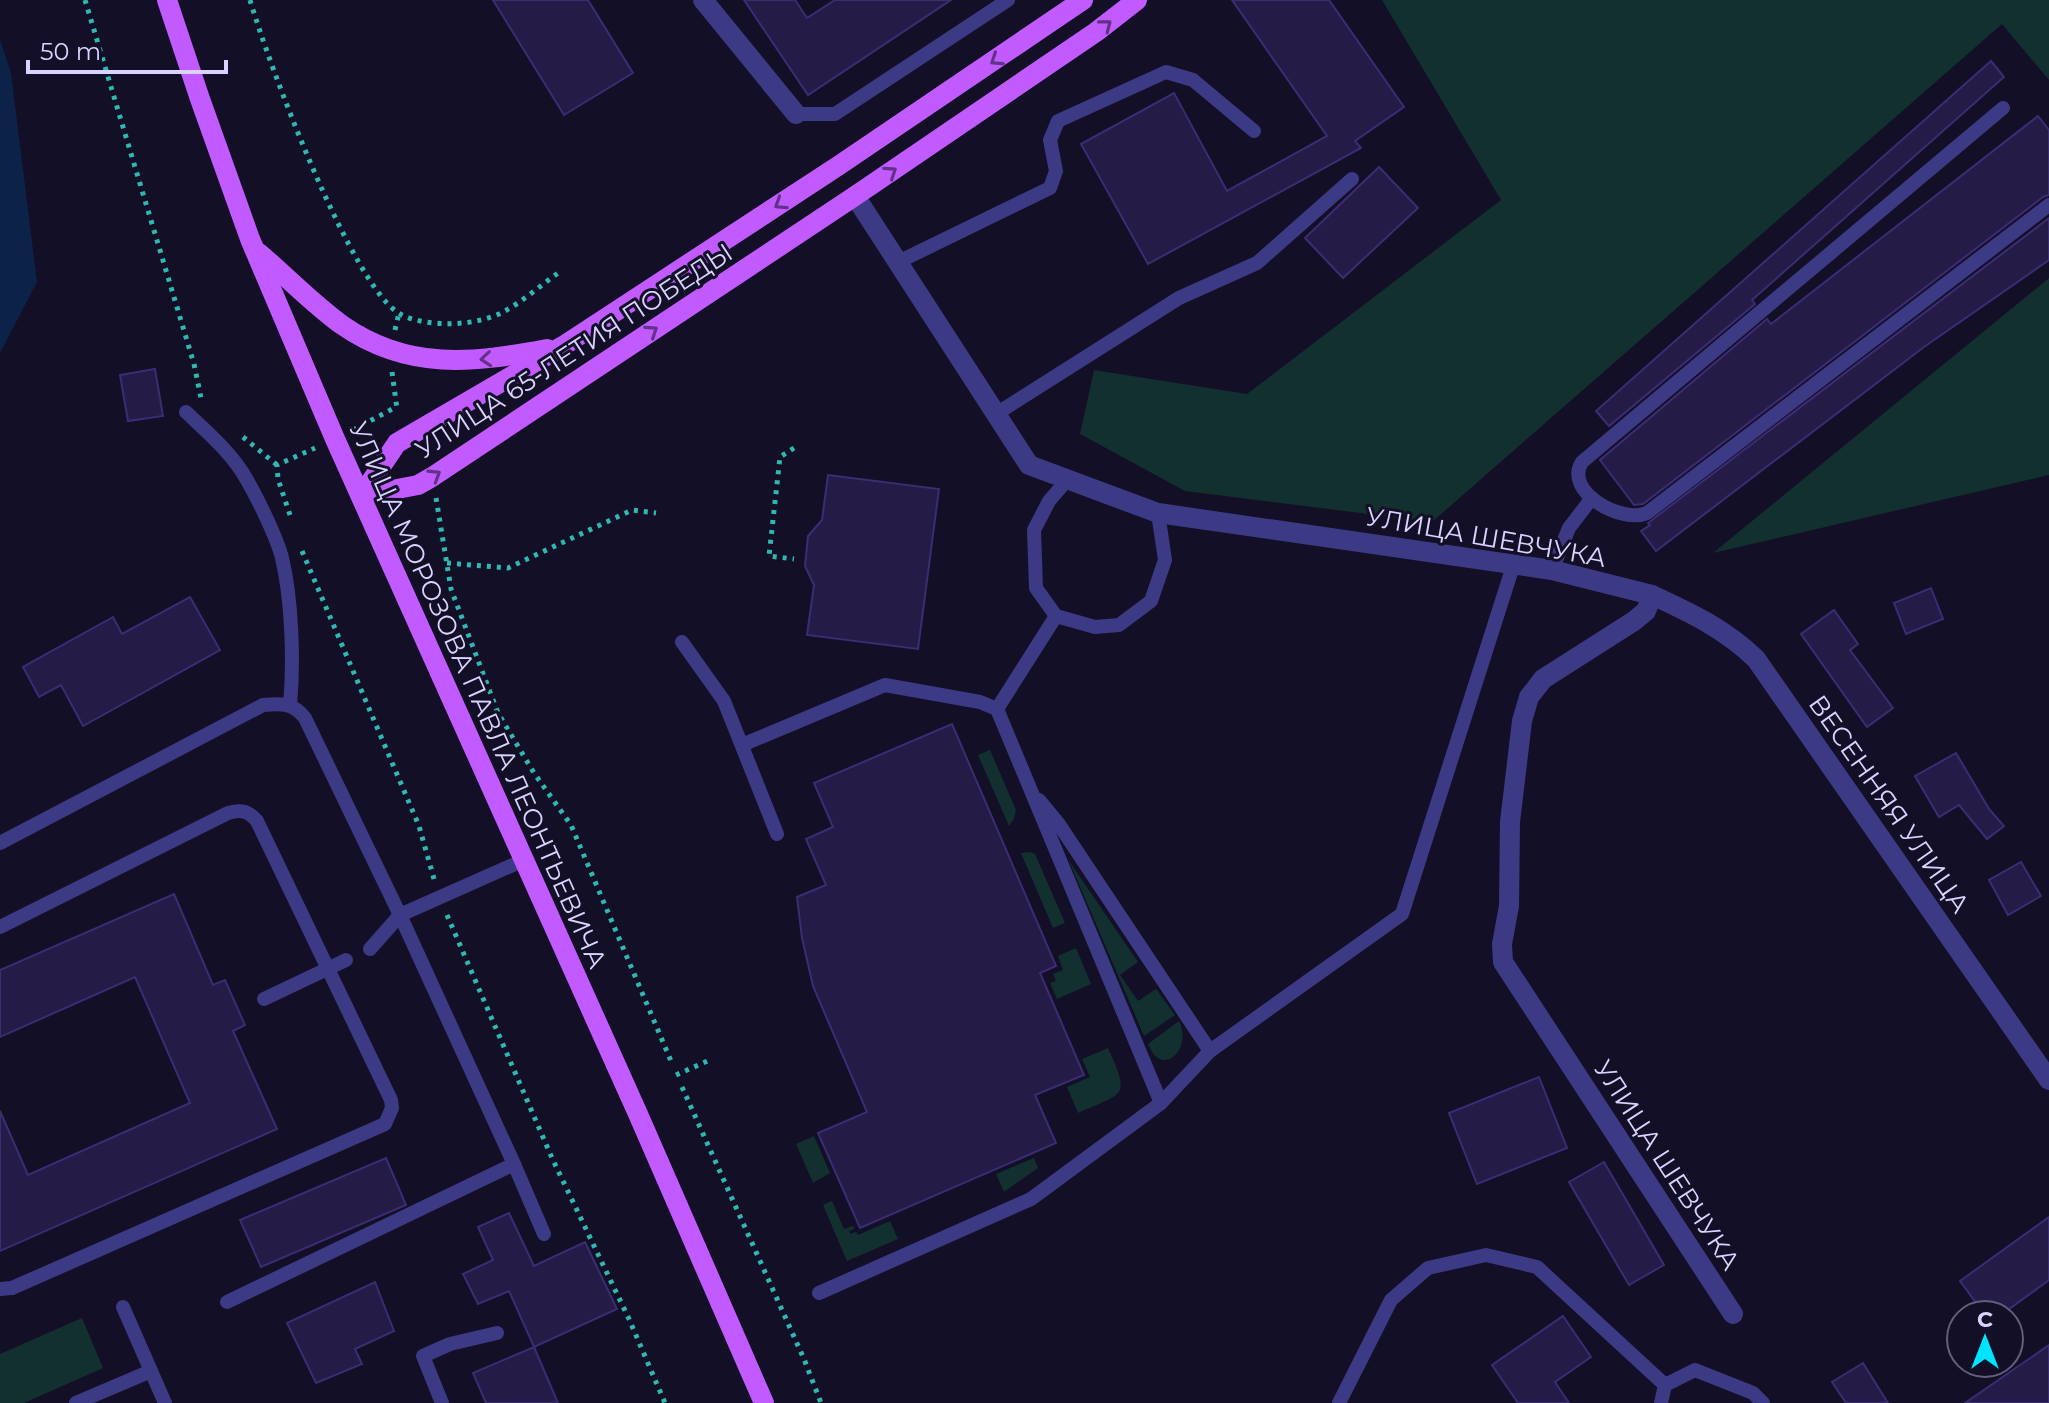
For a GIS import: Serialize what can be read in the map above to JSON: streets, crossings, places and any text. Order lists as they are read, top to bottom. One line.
{"streets":{"main road":["УЛИЦА 65-ЛЕТИЯ ПОБЕДЫ","УЛИЦА МОРОЗОВА ПАВЛА ЛЕОНТЬЕВИЧА"],"street":["УЛИЦА ШЕВЧУКА","ВЕСЕННЯЯ УЛИЦА"]},"crossings":[["УЛИЦА 65-ЛЕТИЯ ПОБЕДЫ","УЛИЦА ШЕВЧУКА"],["УЛИЦА 65-ЛЕТИЯ ПОБЕДЫ","УЛИЦА МОРОЗОВА ПАВЛА ЛЕОНТЬЕВИЧА"],["УЛИЦА ШЕВЧУКА","ВЕСЕННЯЯ УЛИЦА"]],"scale_bar":"50 m","north":"top"}
